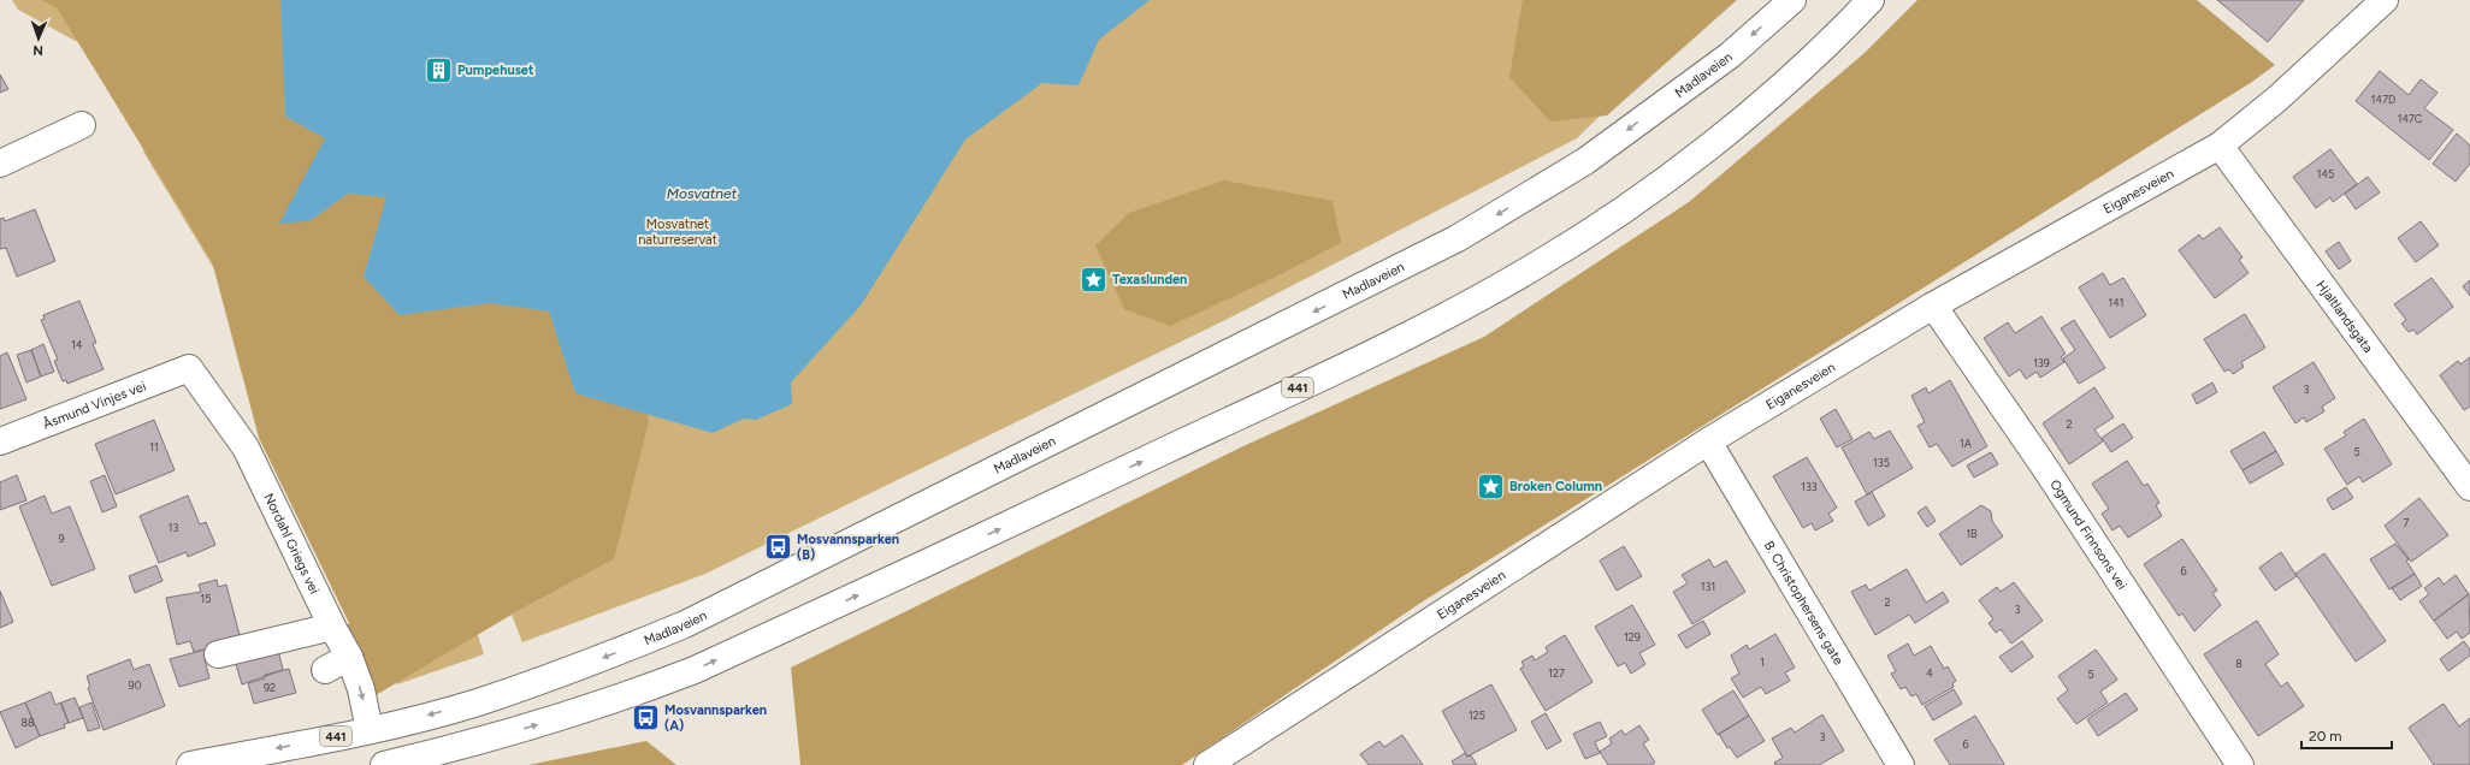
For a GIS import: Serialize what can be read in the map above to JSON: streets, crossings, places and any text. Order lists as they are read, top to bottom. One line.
{"streets":{"street":["Madlaveien","Eiganesveien","Hjaltlandsgata","441","Åsmund Vinjes vei","Ogmund Finnsons vei","Nordahl Griegs vei","B. Christophersens gate"]},"crossings":[["Madlaveien","Nordahl Griegs vei"],["Eiganesveien","Hjaltlandsgata"],["Eiganesveien","Ogmund Finnsons vei"],["Eiganesveien","B. Christophersens gate"],["Åsmund Vinjes vei","Nordahl Griegs vei"]],"water":["Mosvatnet"],"parks":["Mosvatnet naturreservat"],"places":{"building":["Pumpehuset"],"place":["Texaslunden","Broken Column"],"bus stop":["Mosvannsparken (B)","Mosvannsparken (A)"]},"house_numbers":["147D","147C","145","141","14","139","3","2","1A","11","5","135","133","7","13","1B","9","6","131","15","2","3","129","1","8","127","4","5","90","92","125","88","3","6"],"scale_bar":"20 m","north":"bottom"}
